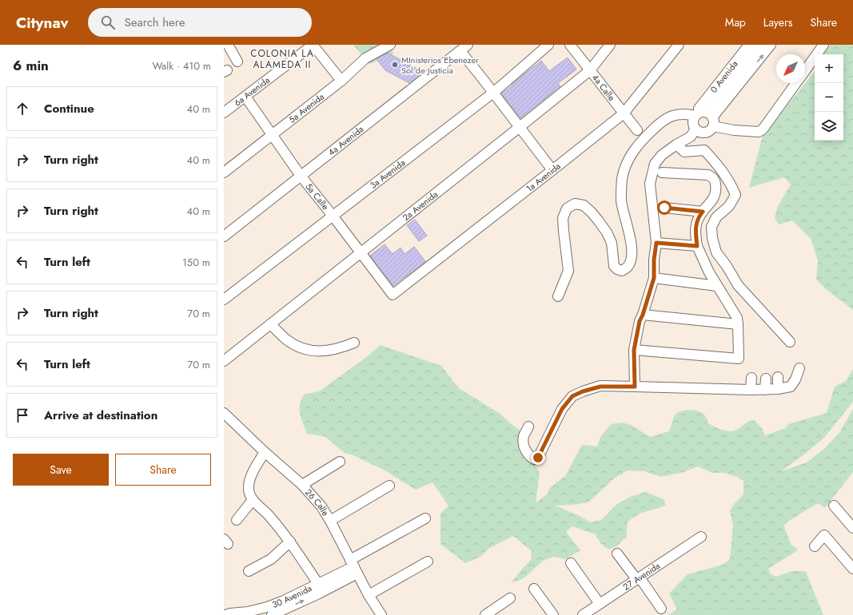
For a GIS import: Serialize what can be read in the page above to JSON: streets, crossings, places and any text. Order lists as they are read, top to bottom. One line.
{"streets":{"street":["0 Avenida","4a Calle","6a Avenida","5a Avenida","4a Avenida","3a Avenida","1a Avenida","5a Calle","2a Avenida","26 Calle","27 Avenida","30 Avenida"]},"crossings":[["4a Calle","1a Avenida"],["4a Calle","2a Avenida"],["6a Avenida","5a Calle"],["5a Avenida","5a Calle"],["4a Avenida","5a Calle"],["3a Avenida","5a Calle"],["1a Avenida","5a Calle"],["5a Calle","2a Avenida"],["26 Calle","30 Avenida"]],"districts":["COLONIA LA ALAMEDA II"],"places":["MInisterios Ebenezer Sol de Justicia"],"north":"bottom left","page":{"header":"Citynav","search":"Search here","nav":["Map","Layers","Share"],"heading":["6 min","Walk · 410 m"],"map_buttons":["+","−"],"list":[["Continue","40 m"],["Turn right","40 m"],["Turn right","40 m"],["Turn left","150 m"],["Turn right","70 m"],["Turn left","70 m"],"Arrive at destination"],"buttons":["Save","Share"]}}
